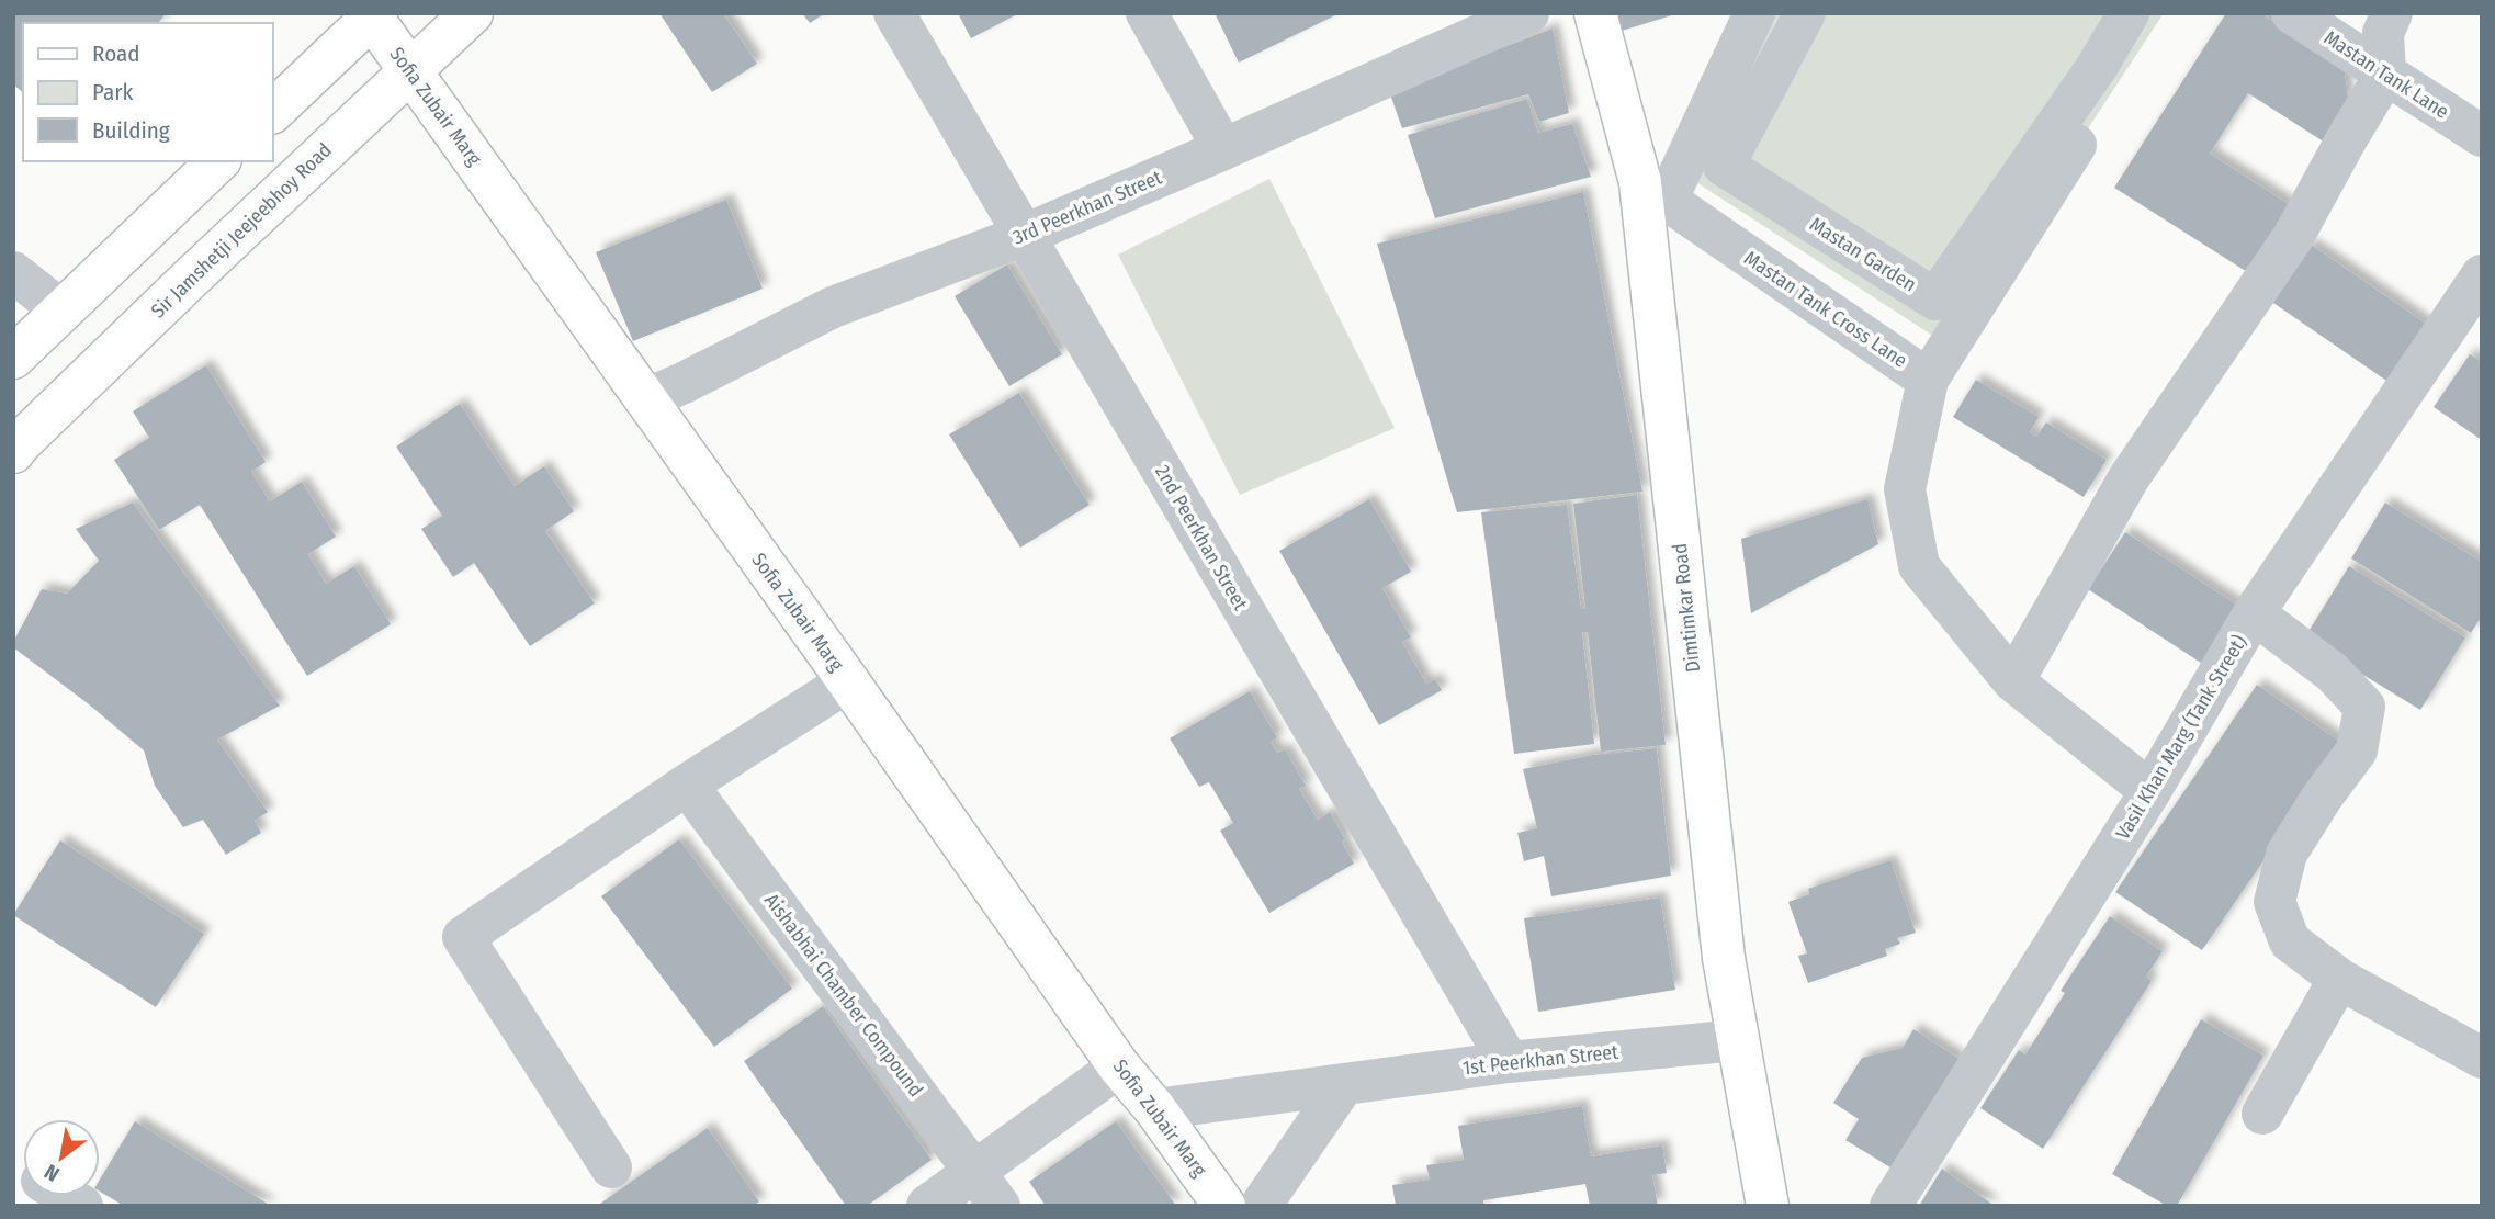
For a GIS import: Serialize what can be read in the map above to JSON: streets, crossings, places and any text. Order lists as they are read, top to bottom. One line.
{"streets":{"main road":["Sofia Zubair Marg","Sir Jamshetji Jeejeebhoy Road","Dimtimkar Road"],"street":["Mastan Tank Lane","3rd Peerkhan Street","Mastan Garden","Mastan Tank Cross Lane","2nd Peerkhan Street","Vasil Khan Marg (Tank Street)","Aishabhai Chamber Compound","1st Peerkhan Street"]},"crossings":[["Sofia Zubair Marg","3rd Peerkhan Street"],["Sofia Zubair Marg","Sir Jamshetji Jeejeebhoy Road"],["Sofia Zubair Marg","1st Peerkhan Street"],["3rd Peerkhan Street","2nd Peerkhan Street"],["Mastan Tank Cross Lane","Dimtimkar Road"],["Mastan Tank Cross Lane","Vasil Khan Marg (Tank Street)"],["2nd Peerkhan Street","1st Peerkhan Street"],["Dimtimkar Road","1st Peerkhan Street"]],"legend":["Road","Park","Building"],"north":"bottom left"}
